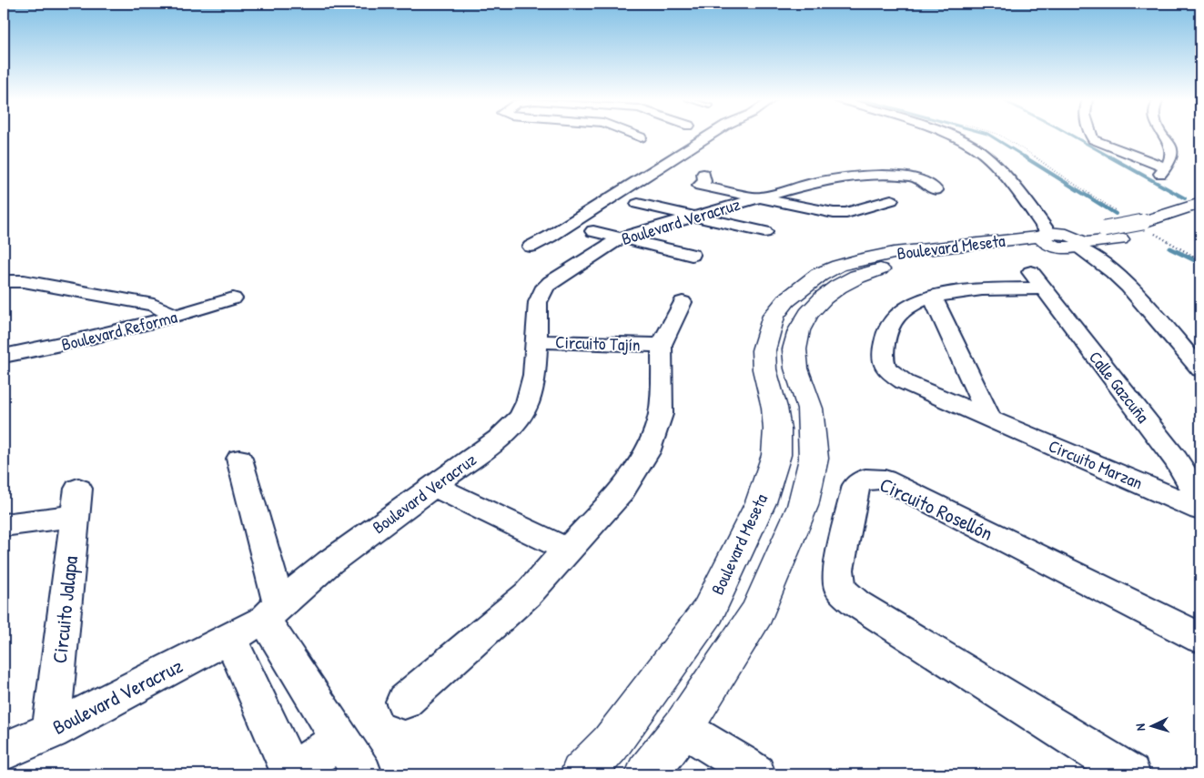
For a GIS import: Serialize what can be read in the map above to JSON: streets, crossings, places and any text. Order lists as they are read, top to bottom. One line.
{"streets":{"street":["Boulevard Veracruz","Boulevard Meseta","Boulevard Reforma","Circuito Tajín","Calle Gazcuña","Circuito Marzan","Circuito Rosellón","Circuito Jalapa"]},"crossings":[["Boulevard Veracruz","Circuito Tajín"],["Boulevard Veracruz","Circuito Jalapa"],["Calle Gazcuña","Circuito Marzan"]],"north":"left"}
